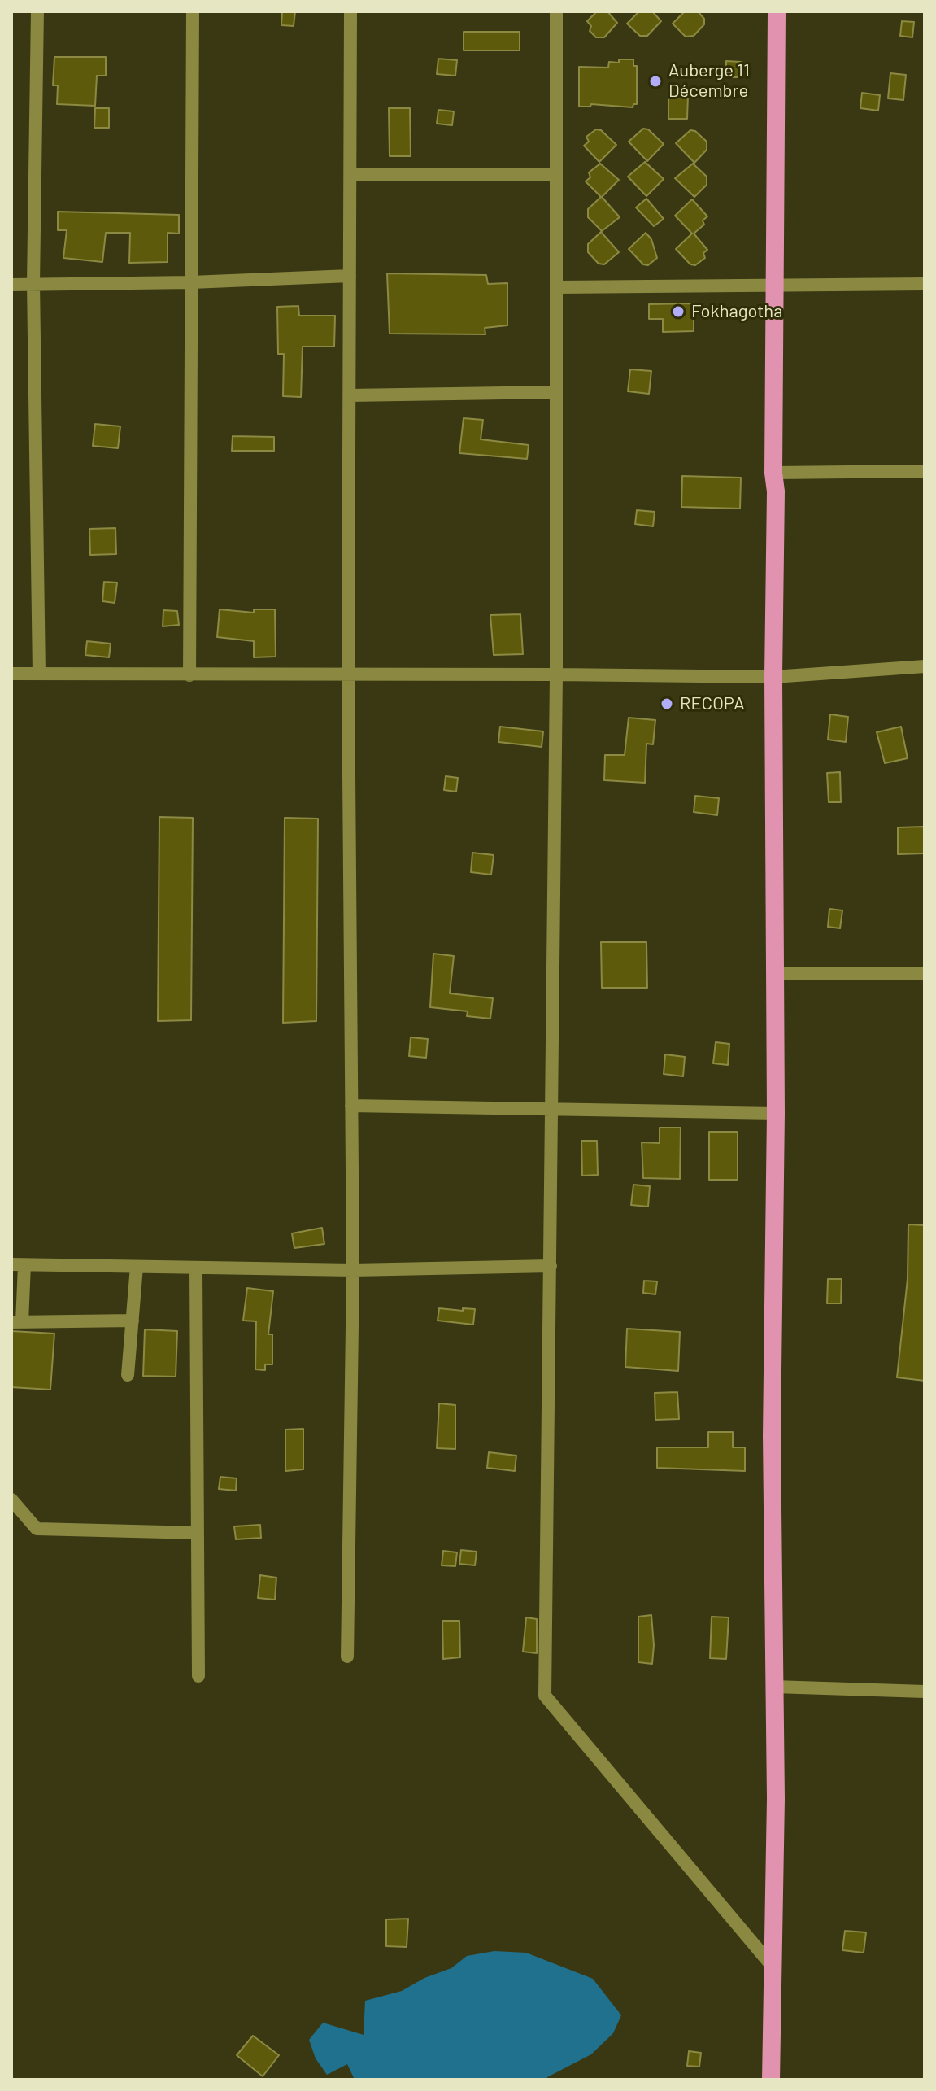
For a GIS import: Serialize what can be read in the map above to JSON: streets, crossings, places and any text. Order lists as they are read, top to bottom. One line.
{"places":["Auberge 11 Décembre","Fokhagotha","RECOPA"]}
